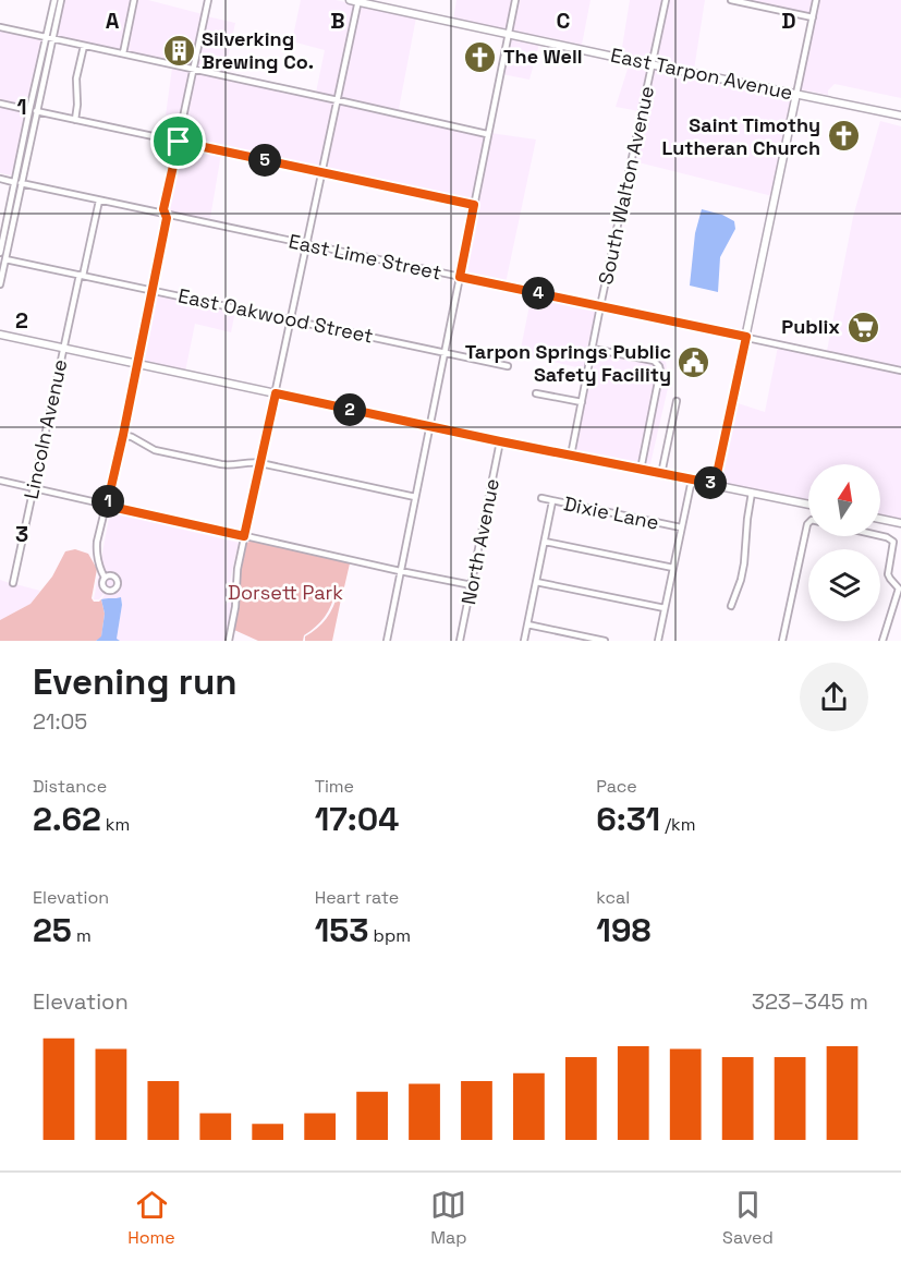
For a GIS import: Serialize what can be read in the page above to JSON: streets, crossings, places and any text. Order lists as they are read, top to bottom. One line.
{"streets":{"street":["East Tarpon Avenue","South Walton Avenue","East Lime Street","East Oakwood Street","Lincoln Avenue","Dixie Lane","North Avenue"]},"crossings":[["East Tarpon Avenue","South Walton Avenue"],["South Walton Avenue","East Lime Street"],["East Lime Street","Lincoln Avenue"],["East Oakwood Street","Lincoln Avenue"]],"parks":["Dorsett Park"],"places":{"building":["Silverking Brewing Co."],"church":["The Well","Saint Timothy Lutheran Church"],"supermarket":["Publix"],"public building":["Tarpon Springs Public Safety Facility"]},"north":"top","page":{"pins":["5","4","2","3","1"],"heading":["Evening run","21:05"],"stats":[["Distance","2.62 km"],["Time","17:04"],["Pace","6:31 /km"],["Elevation","25 m"],["Heart rate","153 bpm"],["kcal","198"]],"chart":["Elevation","323–345 m"],"tabs":["Home","Map","Saved"]},"grid":{"columns":["A","B","C","D"],"rows":["1","2","3"]}}
